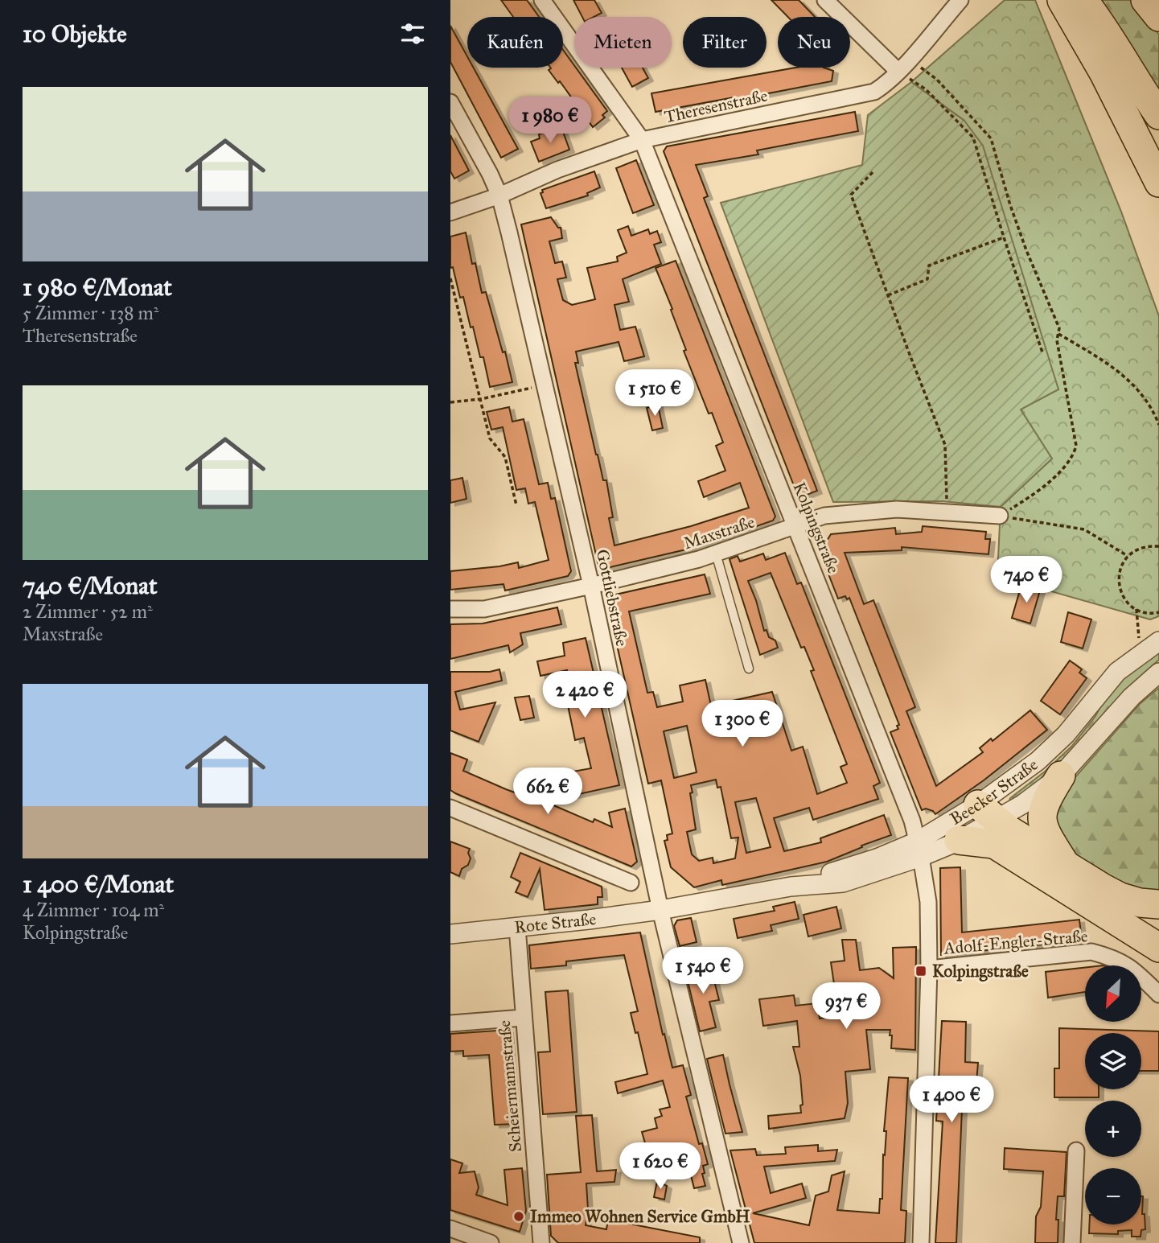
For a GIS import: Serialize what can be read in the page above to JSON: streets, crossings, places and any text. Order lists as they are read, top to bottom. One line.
{"streets":{"street":["Theresenstraße","Kolpingstraße","Maxstraße","Gottliebstraße","Beecker Straße","Rote Straße","Adolf-Engler-Straße","Scheiermannstraße"]},"crossings":[["Theresenstraße","Kolpingstraße"],["Theresenstraße","Gottliebstraße"],["Kolpingstraße","Maxstraße"],["Kolpingstraße","Beecker Straße"],["Kolpingstraße","Adolf-Engler-Straße"],["Maxstraße","Gottliebstraße"],["Gottliebstraße","Beecker Straße"],["Gottliebstraße","Rote Straße"],["Beecker Straße","Rote Straße"],["Rote Straße","Scheiermannstraße"]],"places":{"transit":["Kolpingstraße"],"other":["Immeo Wohnen Service GmbH"]},"north":"bottom left","page":{"heading":"10 Objekte","chip":["Kaufen","Mieten","Filter","Neu"],"list":[{"name":"1 980 €/Monat","note":"5 Zimmer · 138 m² · Theresenstraße"},{"name":"740 €/Monat","note":"2 Zimmer · 52 m² · Maxstraße"},{"name":"1 400 €/Monat","note":"4 Zimmer · 104 m² · Kolpingstraße"}],"price":["1 980 €","1 510 €","740 €","2 420 €","1 300 €","662 €","1 540 €","937 €","1 400 €","1 620 €"],"map_buttons":["+","−"]}}
